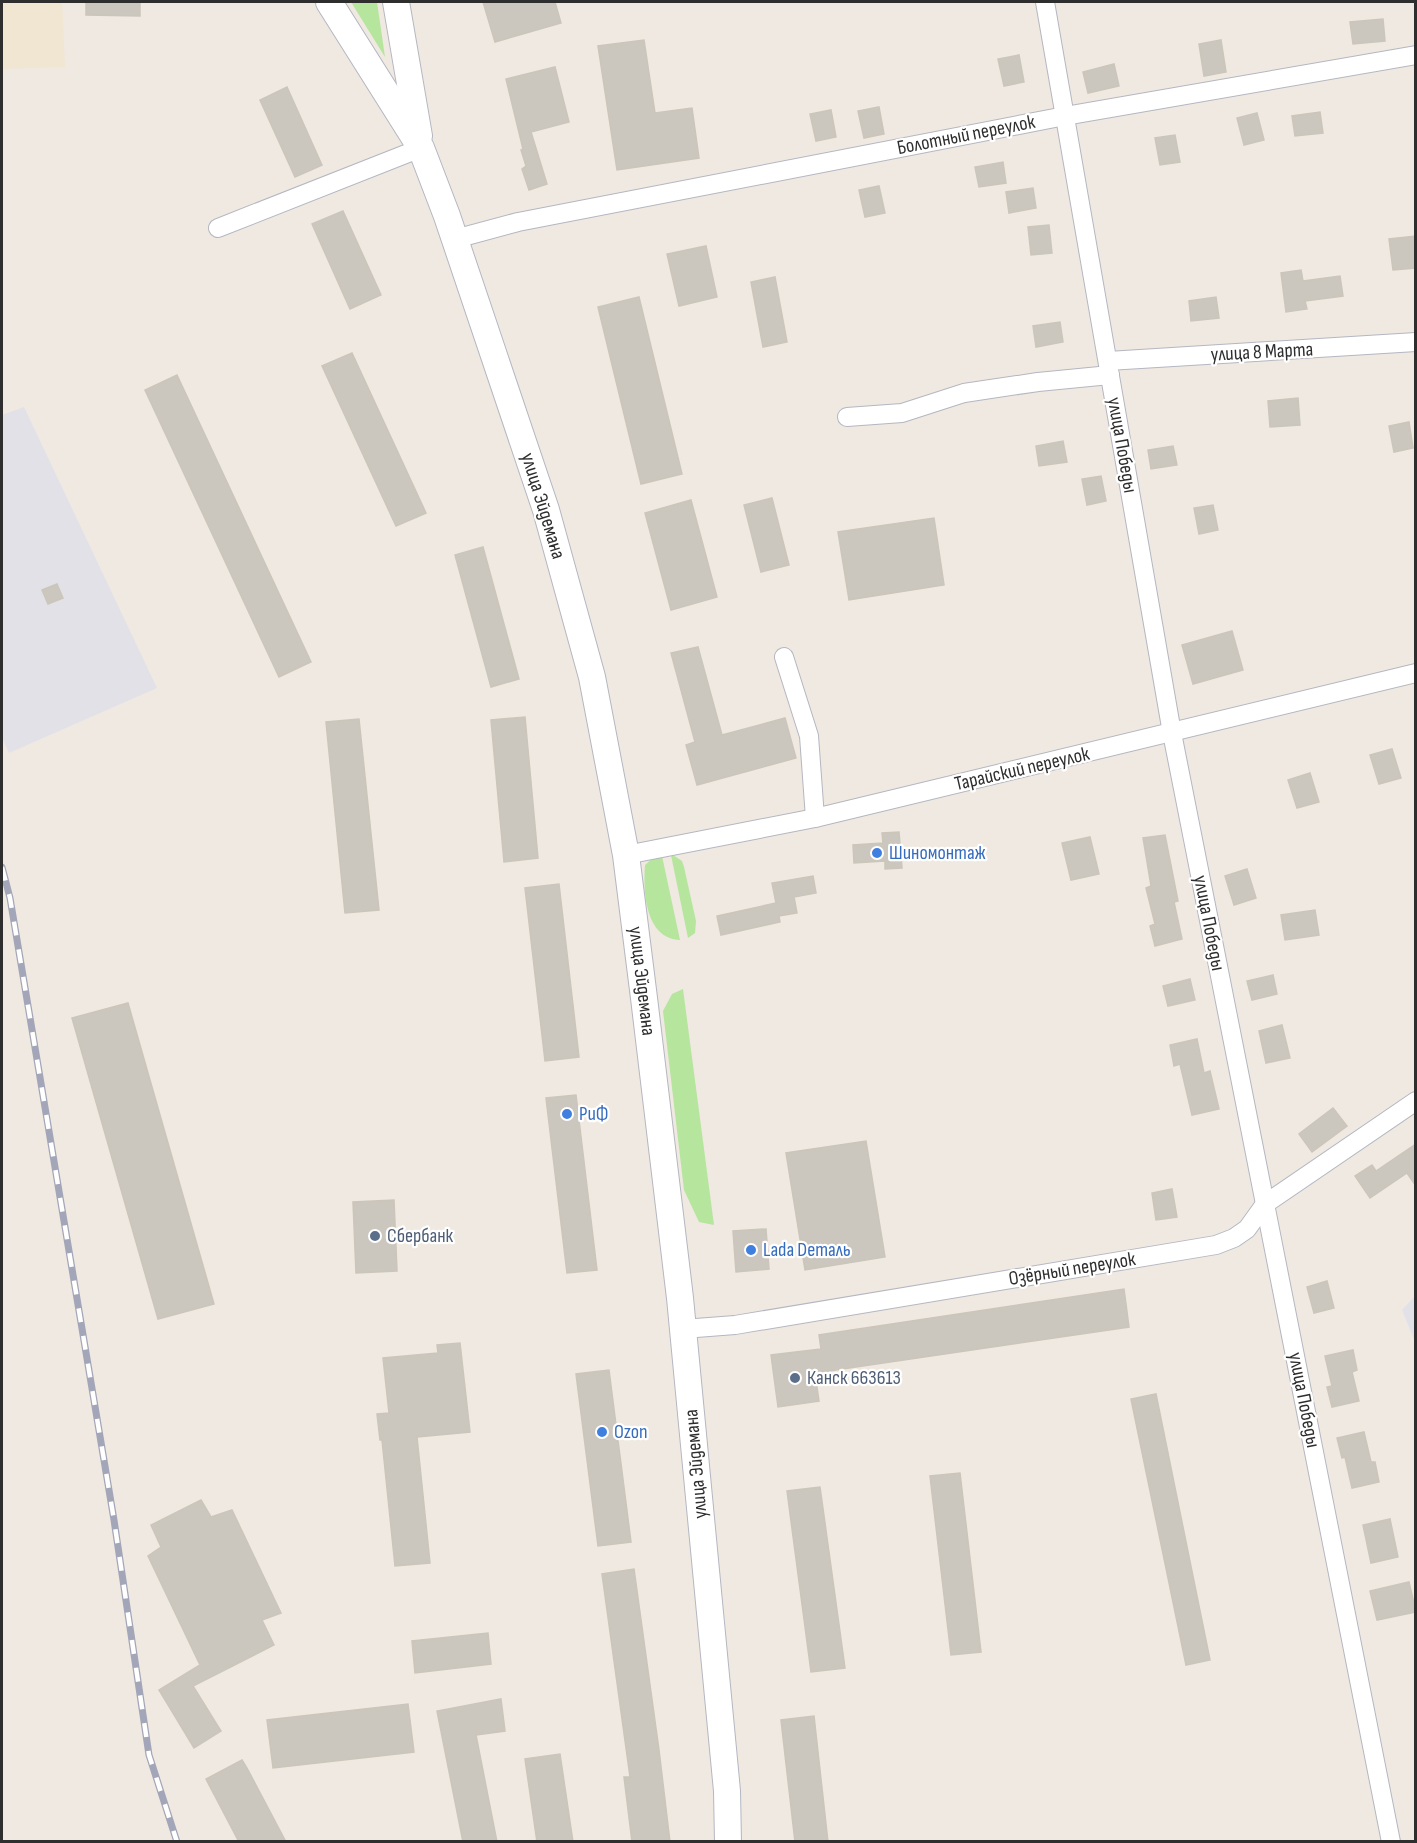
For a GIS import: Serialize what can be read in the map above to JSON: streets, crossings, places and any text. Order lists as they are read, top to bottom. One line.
{"streets":{"main road":["улица Эйдемана"],"street":["Болотный переулок","улица 8 Марта","улица Победы","Тарайский переулок","Озёрный переулок"]},"crossings":[["Болотный переулок","улица Победы"],["Болотный переулок","улица Эйдемана"],["улица 8 Марта","улица Победы"],["улица Победы","Тарайский переулок"],["улица Победы","Озёрный переулок"],["улица Эйдемана","Тарайский переулок"],["улица Эйдемана","Озёрный переулок"]],"places":["Шиномонтаж","РиФ","Сбербанк","Lada Dеталь","Канск 663613","Ozon"]}
